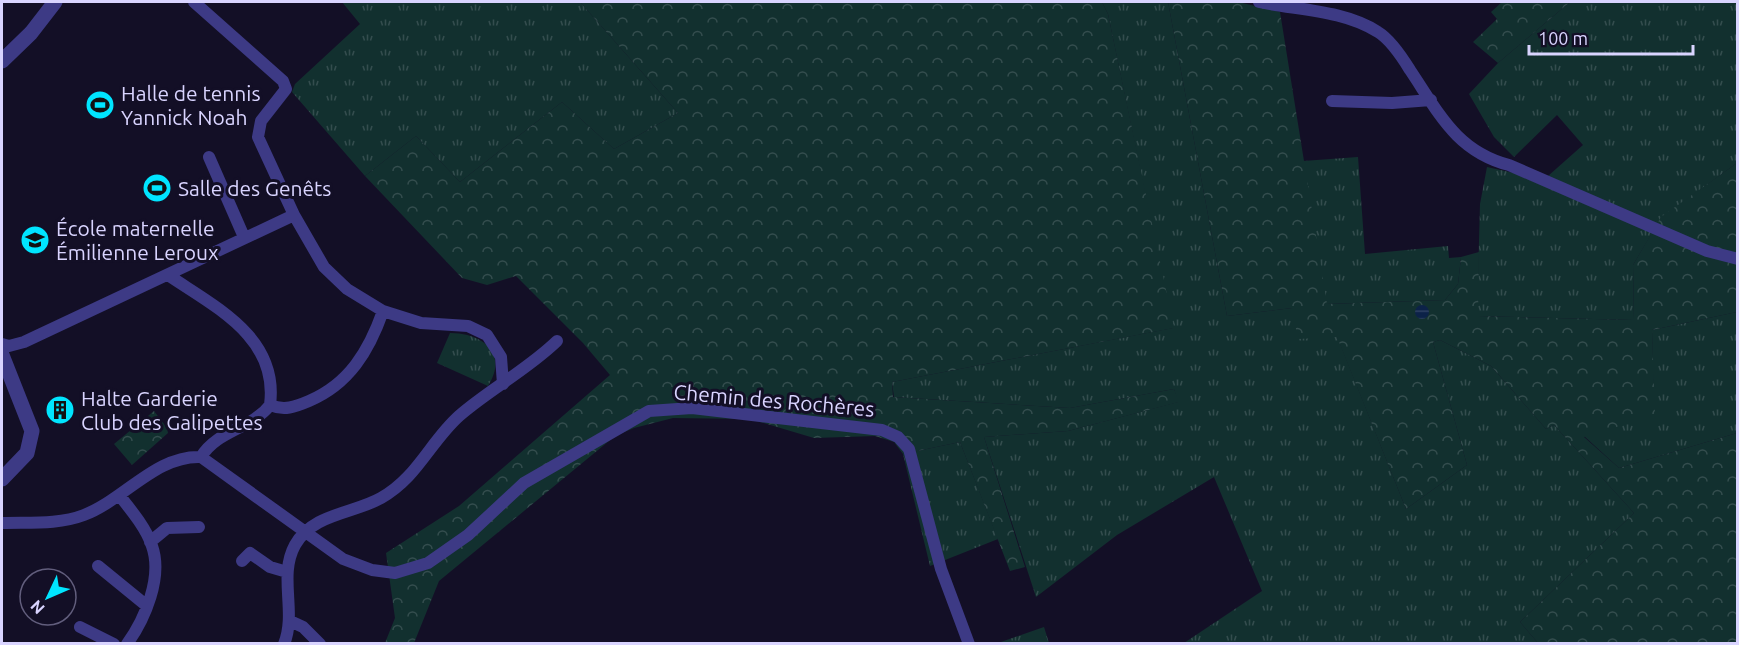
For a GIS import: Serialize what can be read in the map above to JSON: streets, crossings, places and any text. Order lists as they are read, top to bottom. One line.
{"streets":{"street":["Chemin des Rochères"]},"places":{"sports":["Halle de tennis Yannick Noah","Salle des Genêts"],"school or university":["École maternelle Émilienne Leroux"],"building":["Halte Garderie Club des Galipettes"]},"scale_bar":"100 m","north":"bottom left"}
